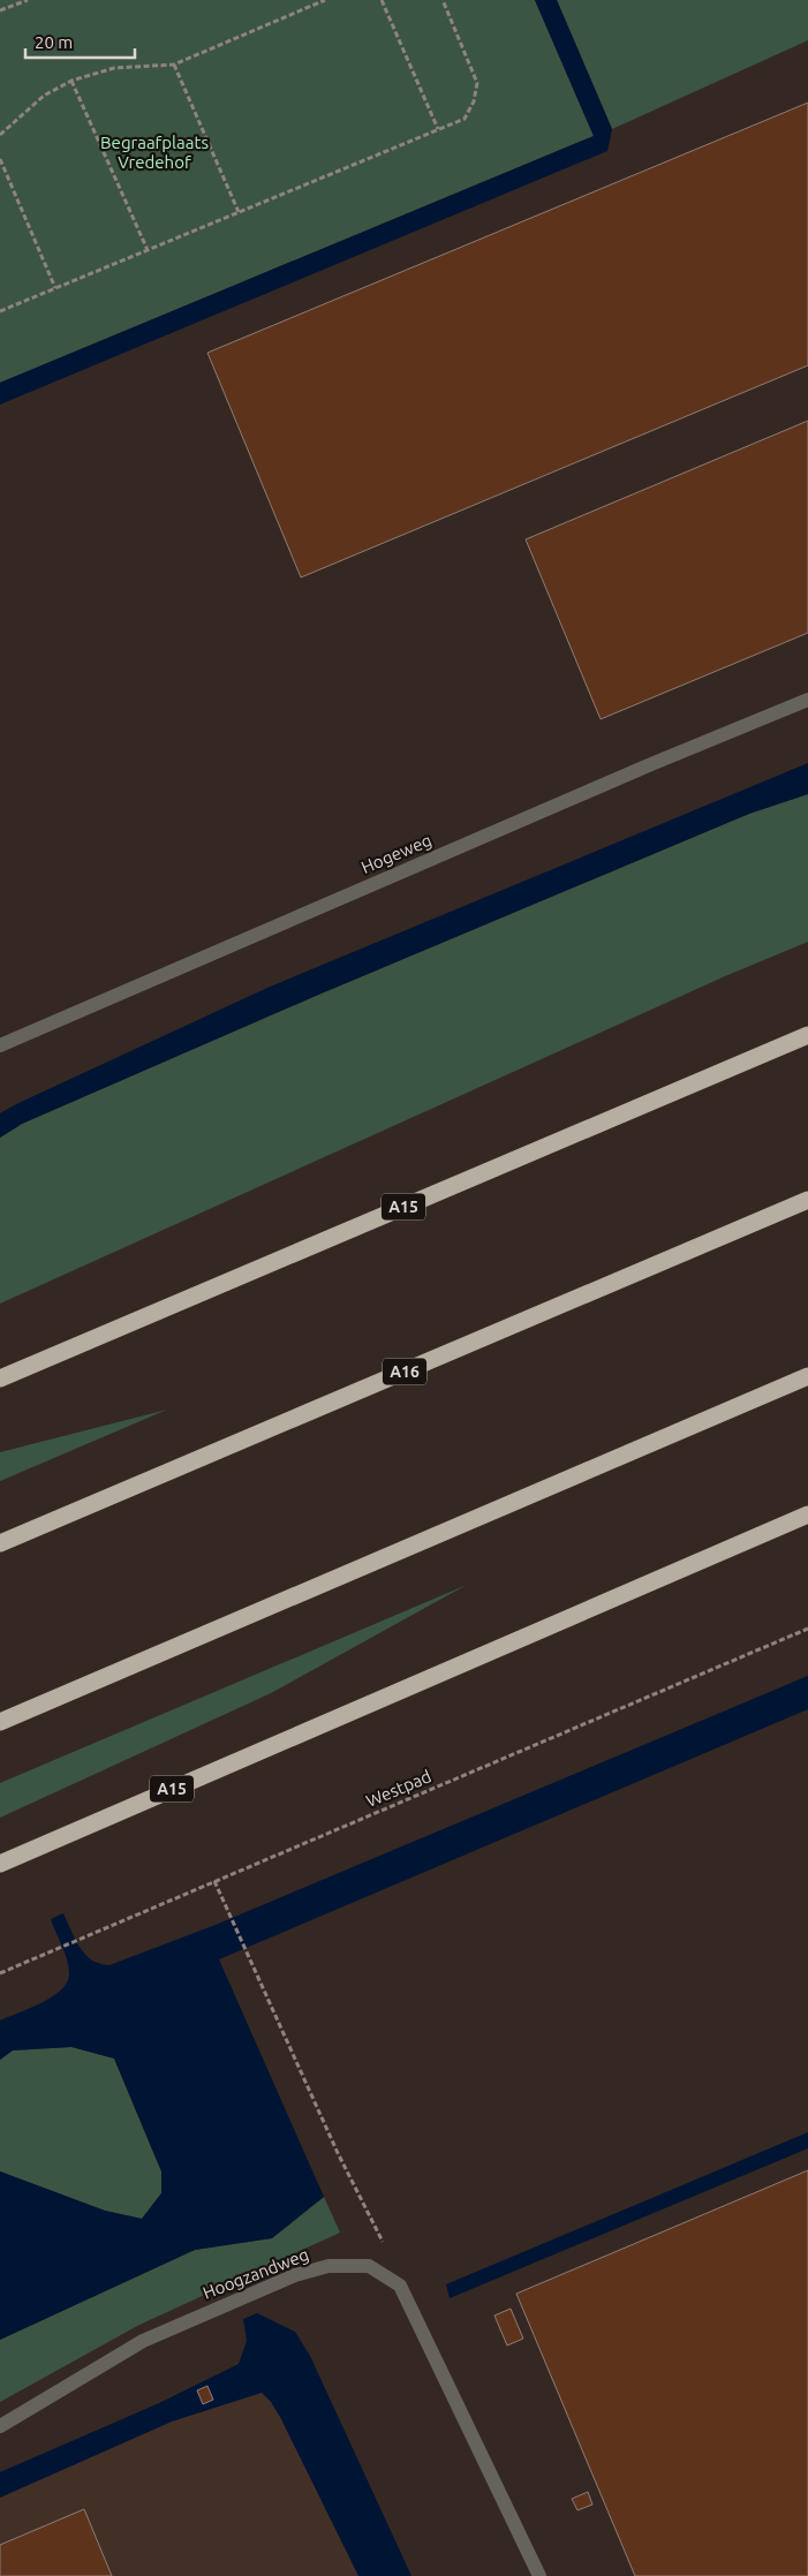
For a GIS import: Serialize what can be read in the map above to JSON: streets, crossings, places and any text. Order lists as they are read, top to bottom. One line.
{"streets":{"highway":["A15","A16"],"street":["Hogeweg","Hoogzandweg"],"path":["Westpad"]},"parks":["Begraafplaats Vredehof"],"scale_bar":"20 m"}
